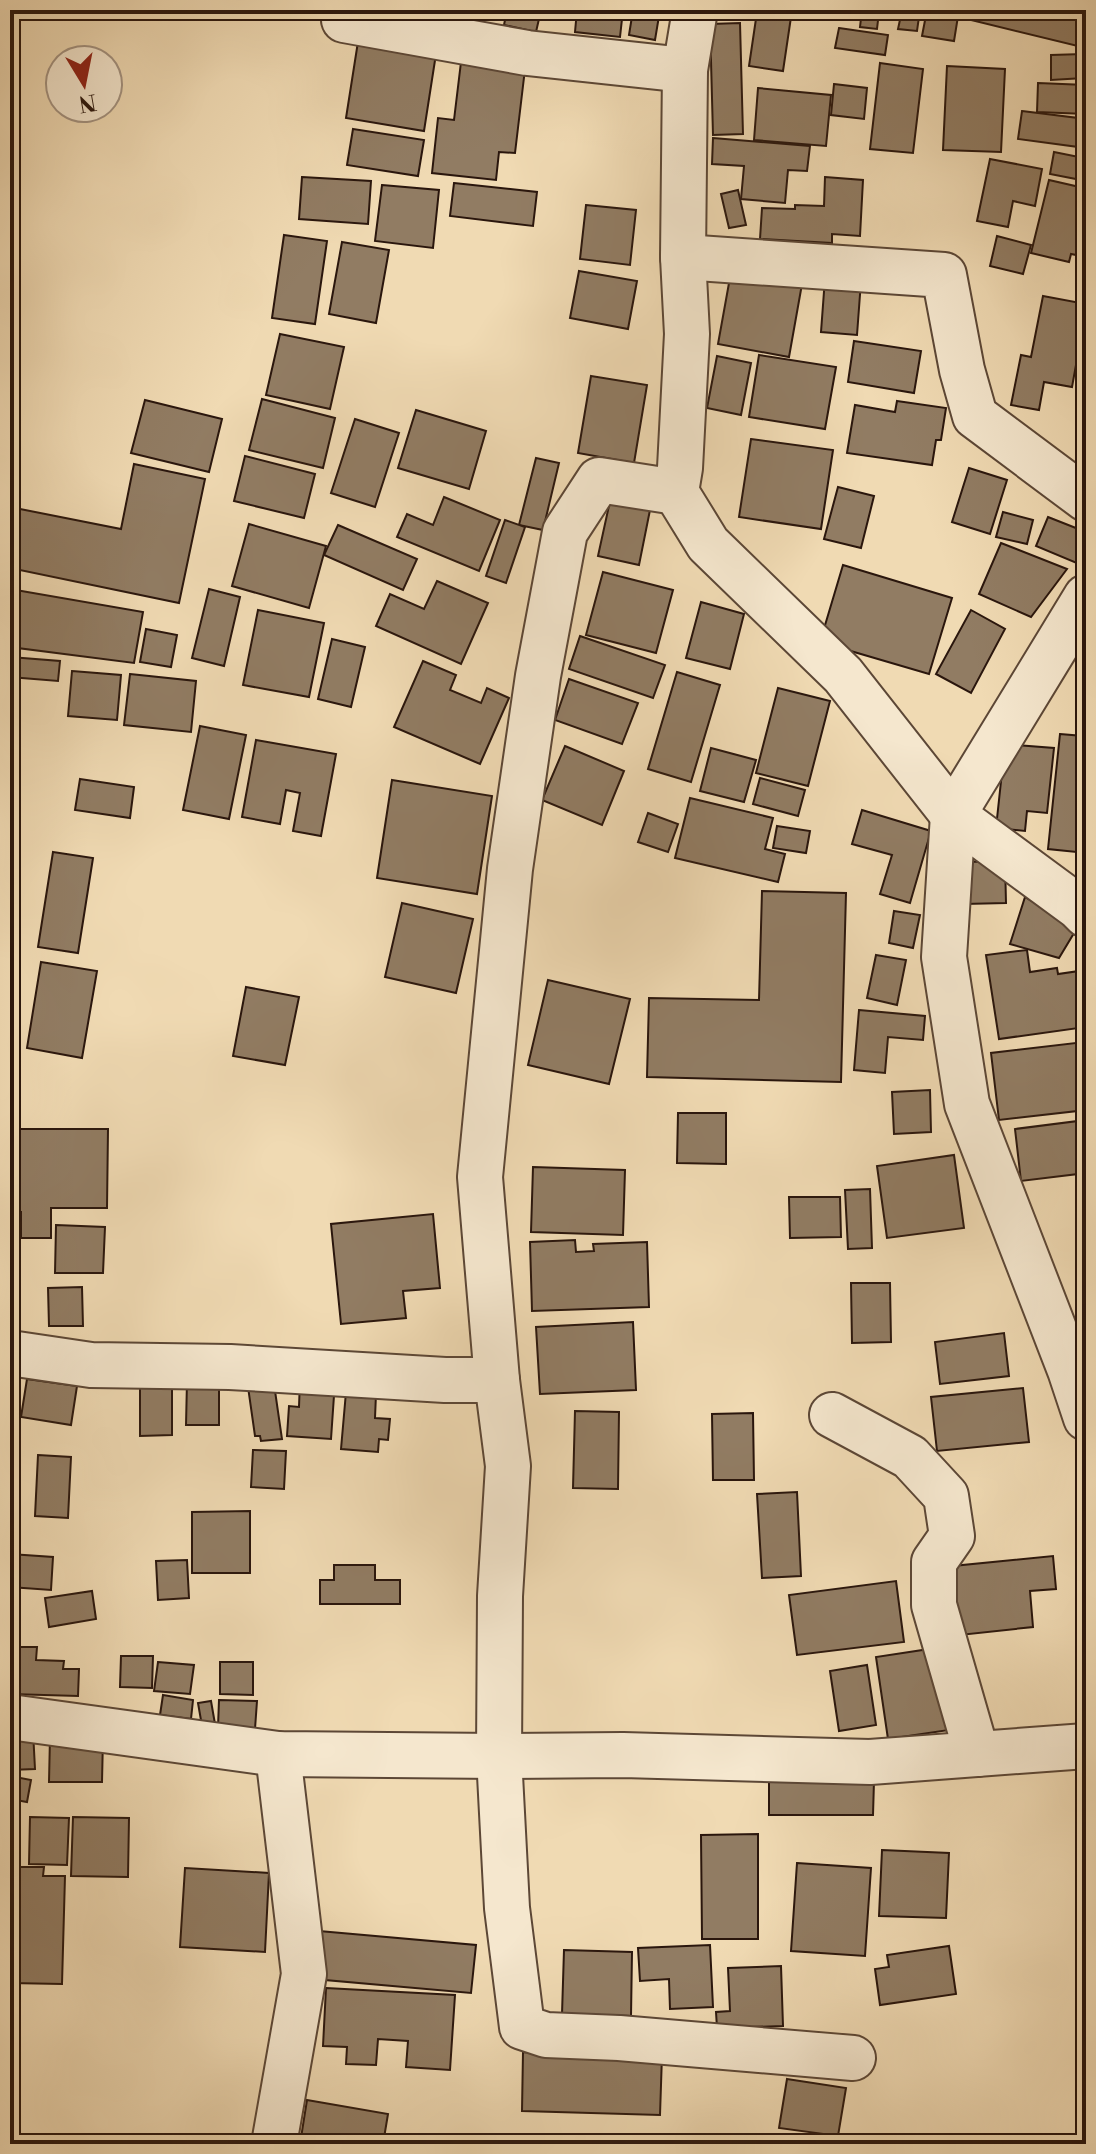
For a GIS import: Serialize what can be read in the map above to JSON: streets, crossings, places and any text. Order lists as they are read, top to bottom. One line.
{"north":"bottom"}
